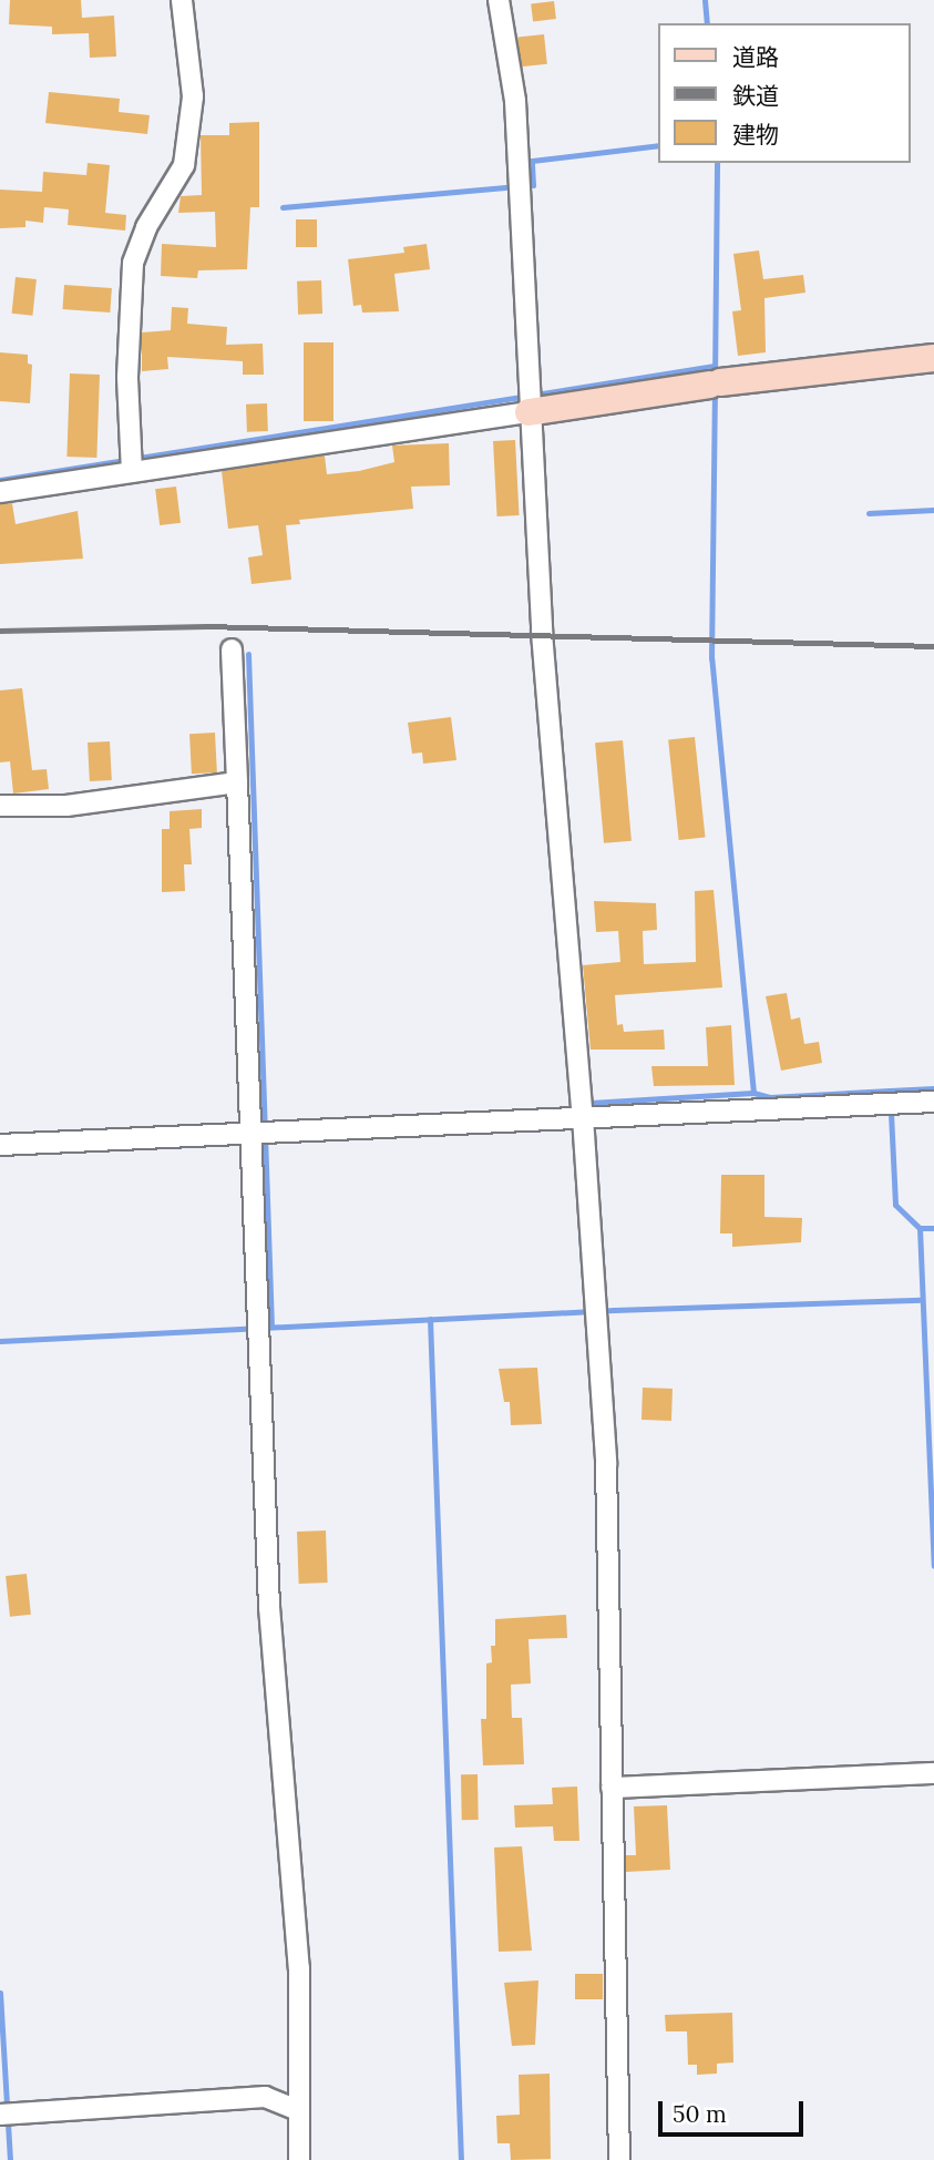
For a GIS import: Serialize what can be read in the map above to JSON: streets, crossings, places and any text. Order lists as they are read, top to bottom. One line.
{"legend":["道路","鉄道","建物"],"scale_bar":"50 m"}
